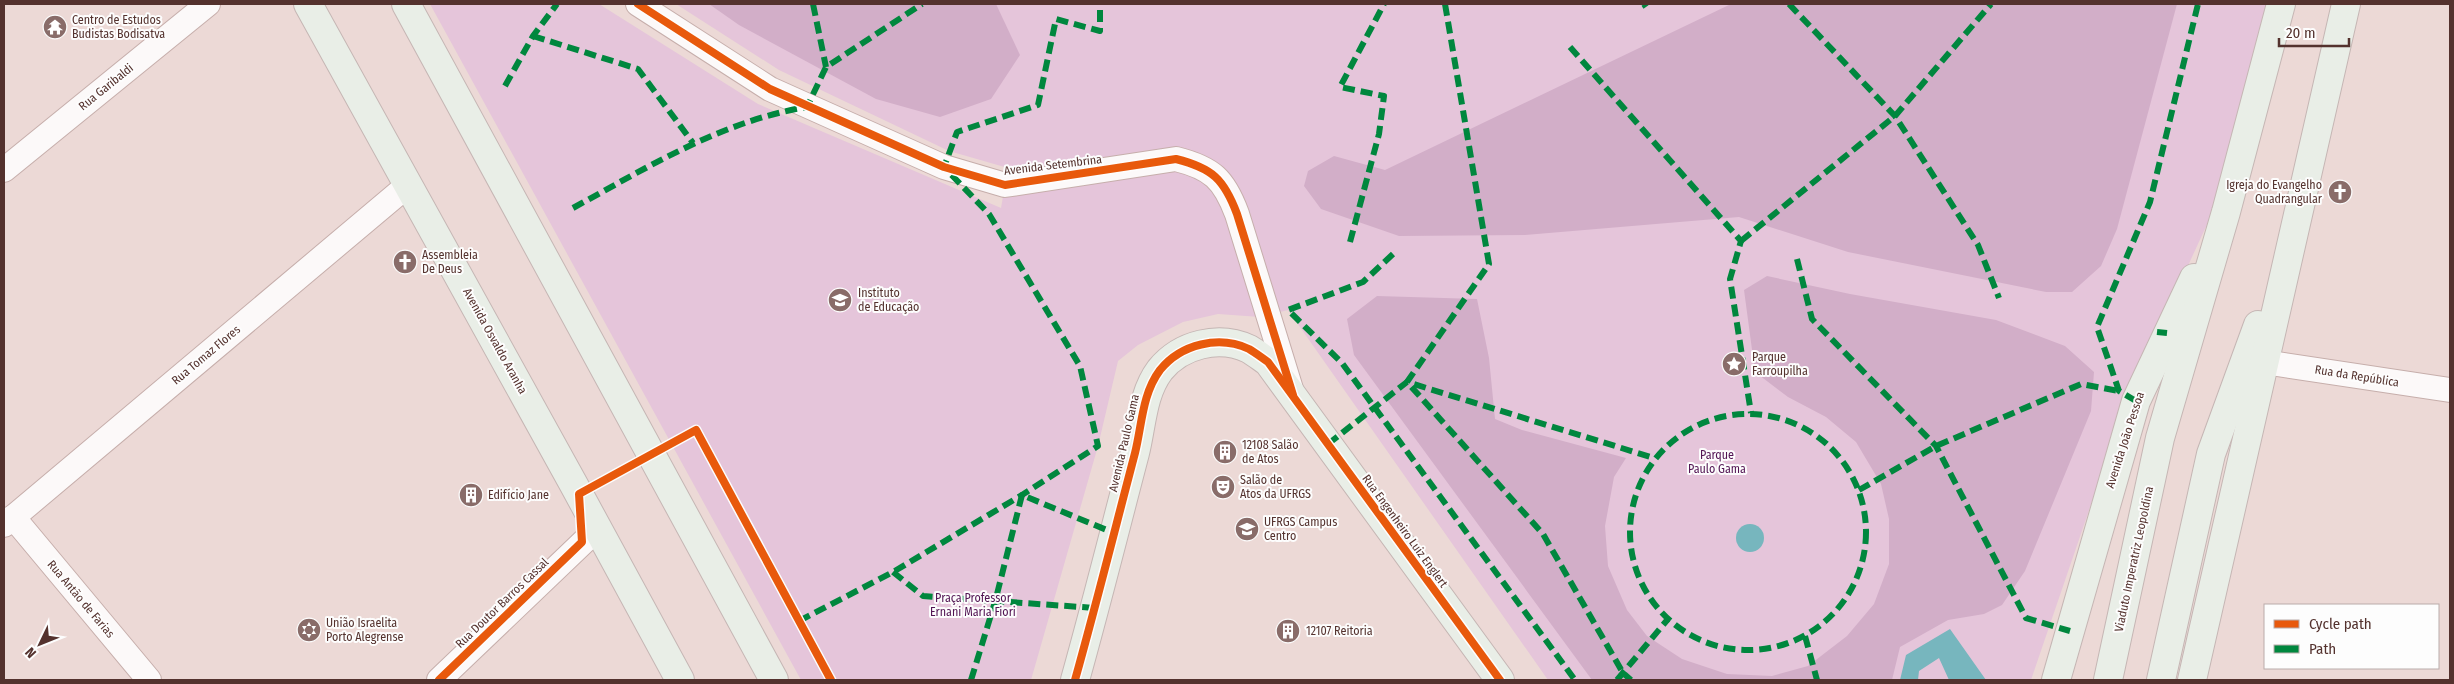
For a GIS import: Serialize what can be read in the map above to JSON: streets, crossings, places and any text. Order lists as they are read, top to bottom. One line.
{"streets":{"main road":["Avenida Osvaldo Aranha","Avenida João Pessoa","Avenida Paulo Gama","Rua Engenheiro Luiz Englert","Viaduto Imperatriz Leopoldina"],"street":["Rua Garibaldi","Avenida Setembrina","Rua Tomaz Flores","Rua da República","Rua Antão de Farias","Rua Doutor Barros Cassal"]},"crossings":[["Avenida Setembrina","Avenida Paulo Gama"],["Avenida Setembrina","Rua Engenheiro Luiz Englert"],["Avenida Osvaldo Aranha","Rua Tomaz Flores"],["Avenida Osvaldo Aranha","Rua Doutor Barros Cassal"],["Rua Tomaz Flores","Rua Antão de Farias"],["Avenida João Pessoa","Viaduto Imperatriz Leopoldina"],["Avenida Paulo Gama","Rua Engenheiro Luiz Englert"]],"parks":["Parque Paulo Gama","Praça Professor Ernani Maria Fiori"],"places":{"temple":["Centro de Estudos Budistas Bodisatva"],"church":["Igreja do Evangelho Quadrangular","Assembleia De Deus"],"school or university":["Instituto de Educação","UFRGS Campus Centro"],"place":["Parque Farroupilha"],"building":["12108 Salão de Atos","Edifício Jane","12107 Reitoria"],"theatre":["Salão de Atos da UFRGS"],"synagogue":["União Israelita Porto Alegrense"]},"legend":["Cycle path","Path"],"scale_bar":"20 m","north":"bottom left"}
